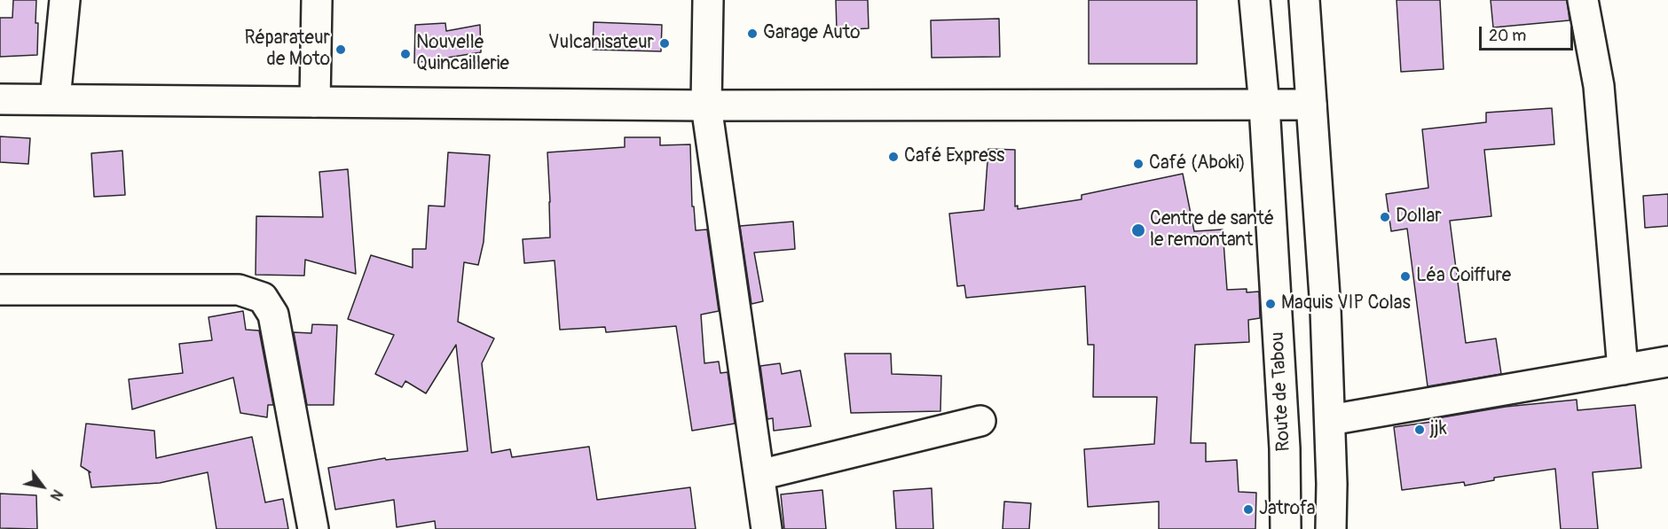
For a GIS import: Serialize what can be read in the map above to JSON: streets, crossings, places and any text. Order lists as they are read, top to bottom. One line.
{"streets":{"street":["Route de Tabou"]},"places":["Garage Auto","Vulcanisateur","Réparateur de Moto","Nouvelle Quincaillerie","Café Express","Café (Aboki)","Dollar","Centre de santé le remontant","Léa Coiffure","Maquis VIP Colas","jjk","Jatrofa"],"scale_bar":"20 m","north":"bottom right"}
